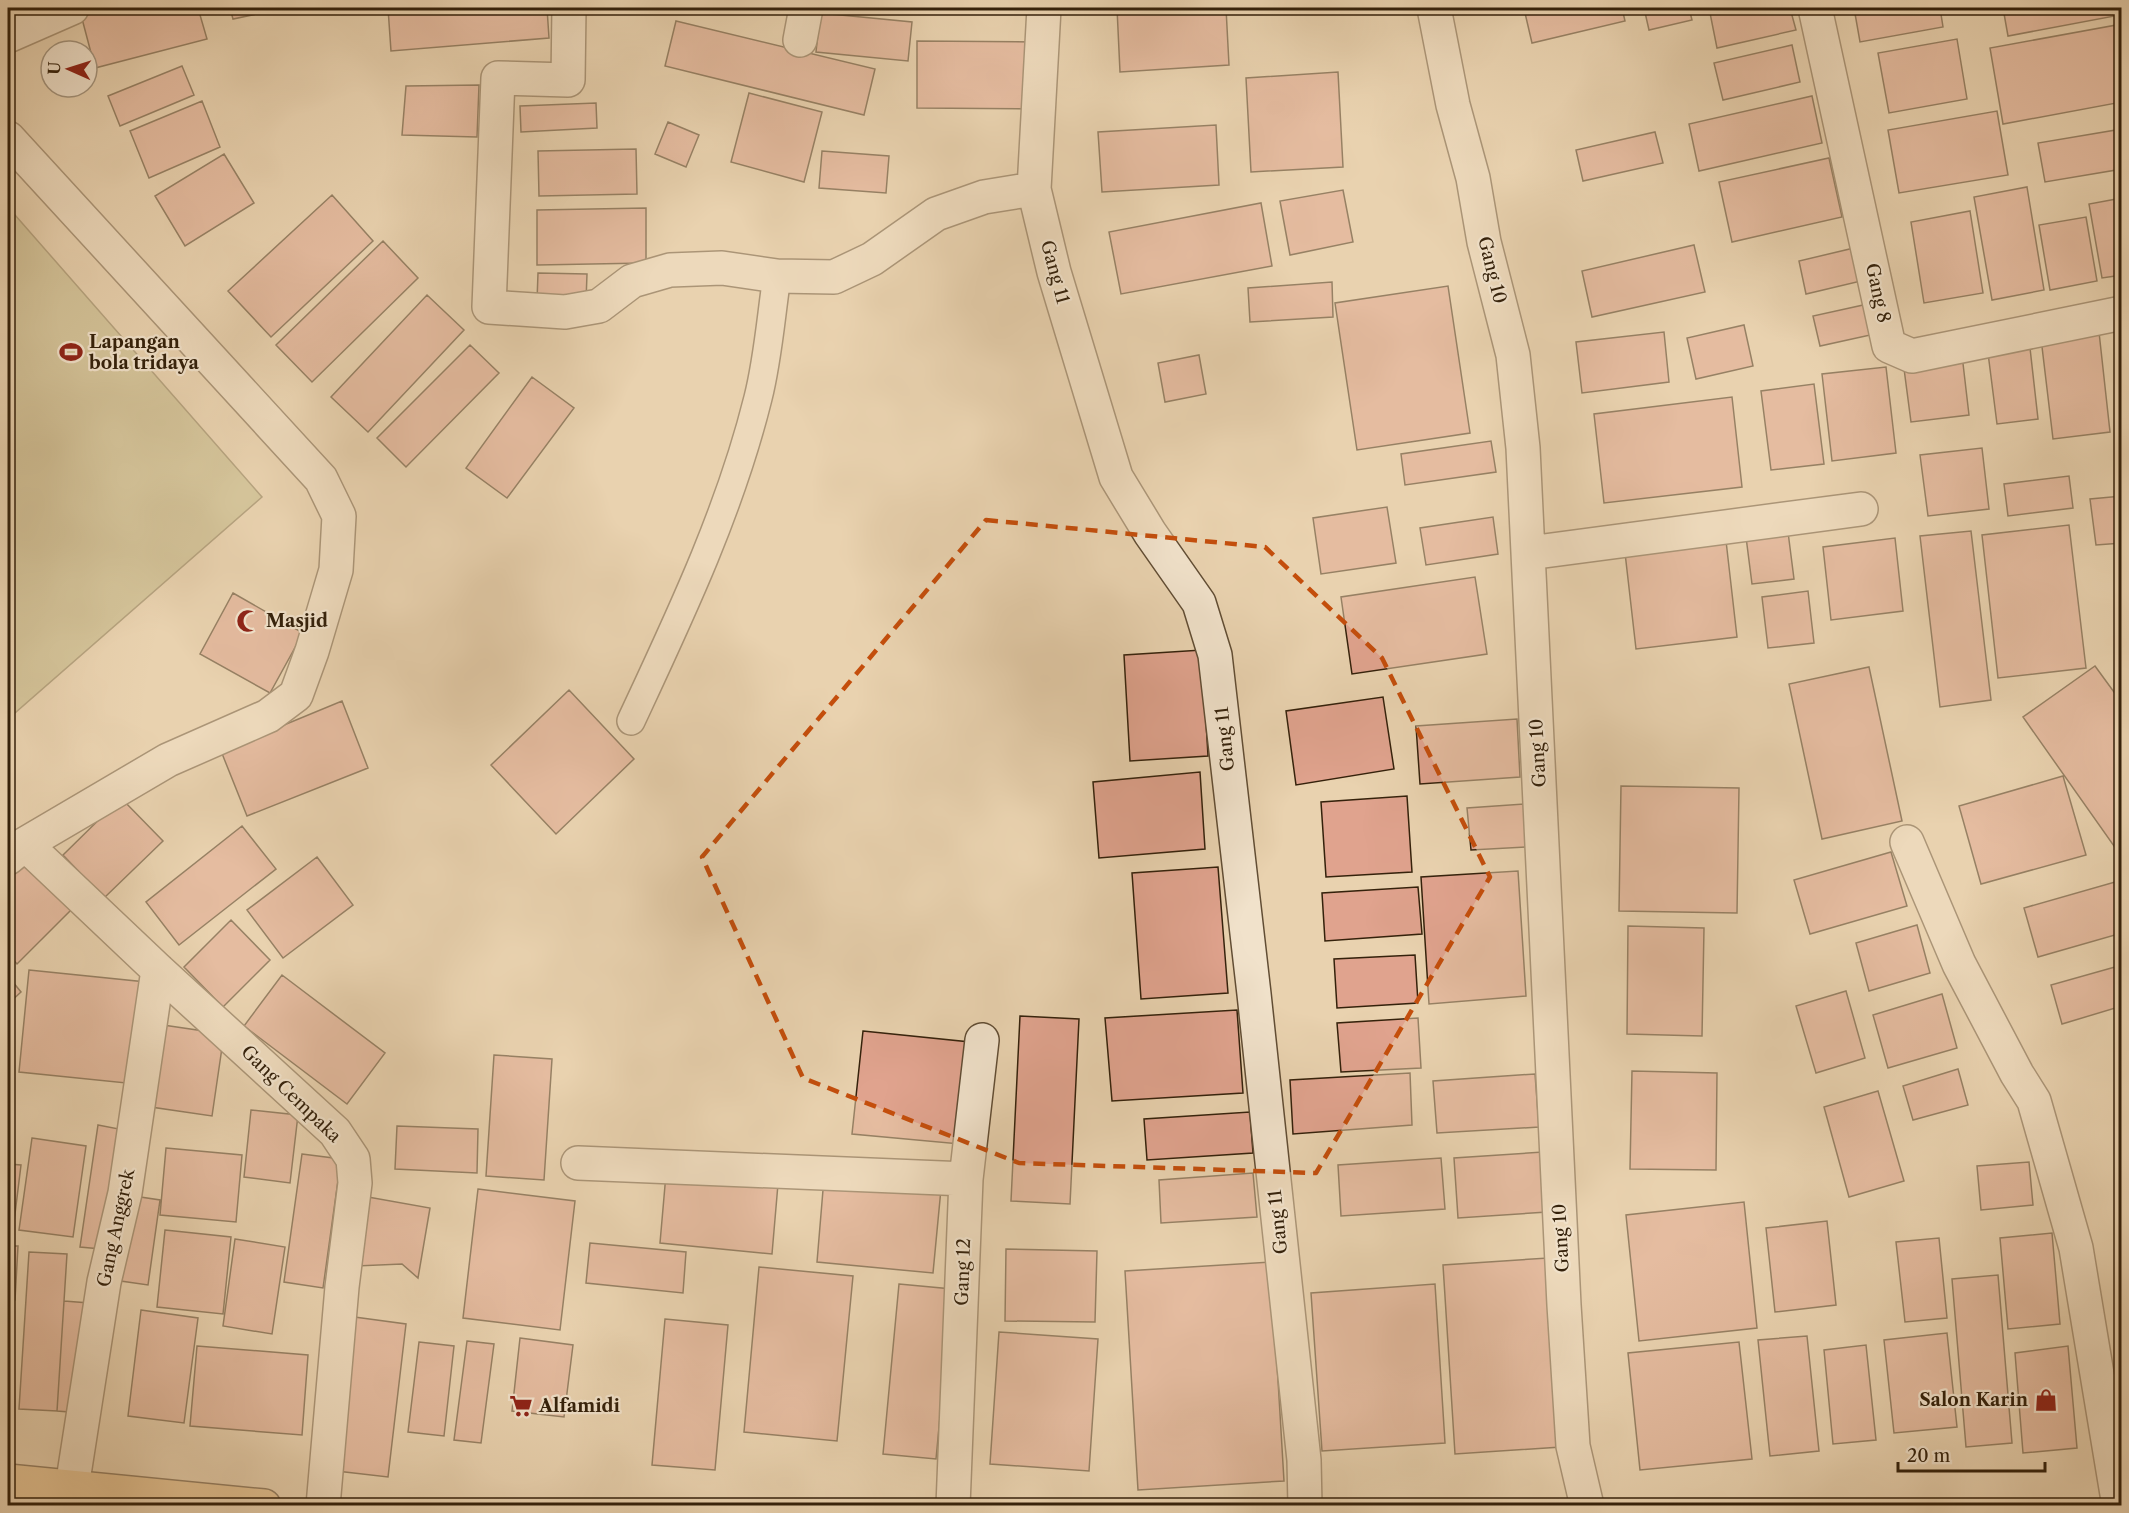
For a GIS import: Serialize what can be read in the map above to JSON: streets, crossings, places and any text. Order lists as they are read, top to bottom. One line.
{"streets":{"street":["Gang 10","Gang 11","Gang 8","Gang Cempaka","Gang Anggrek","Gang 12"]},"crossings":[["Gang Cempaka","Gang Anggrek"]],"places":{"sports":["Lapangan bola tridaya"],"mosque":["Masjid"],"shop":["Salon Karin"],"supermarket":["Alfamidi"]},"scale_bar":"20 m","north":"left"}
